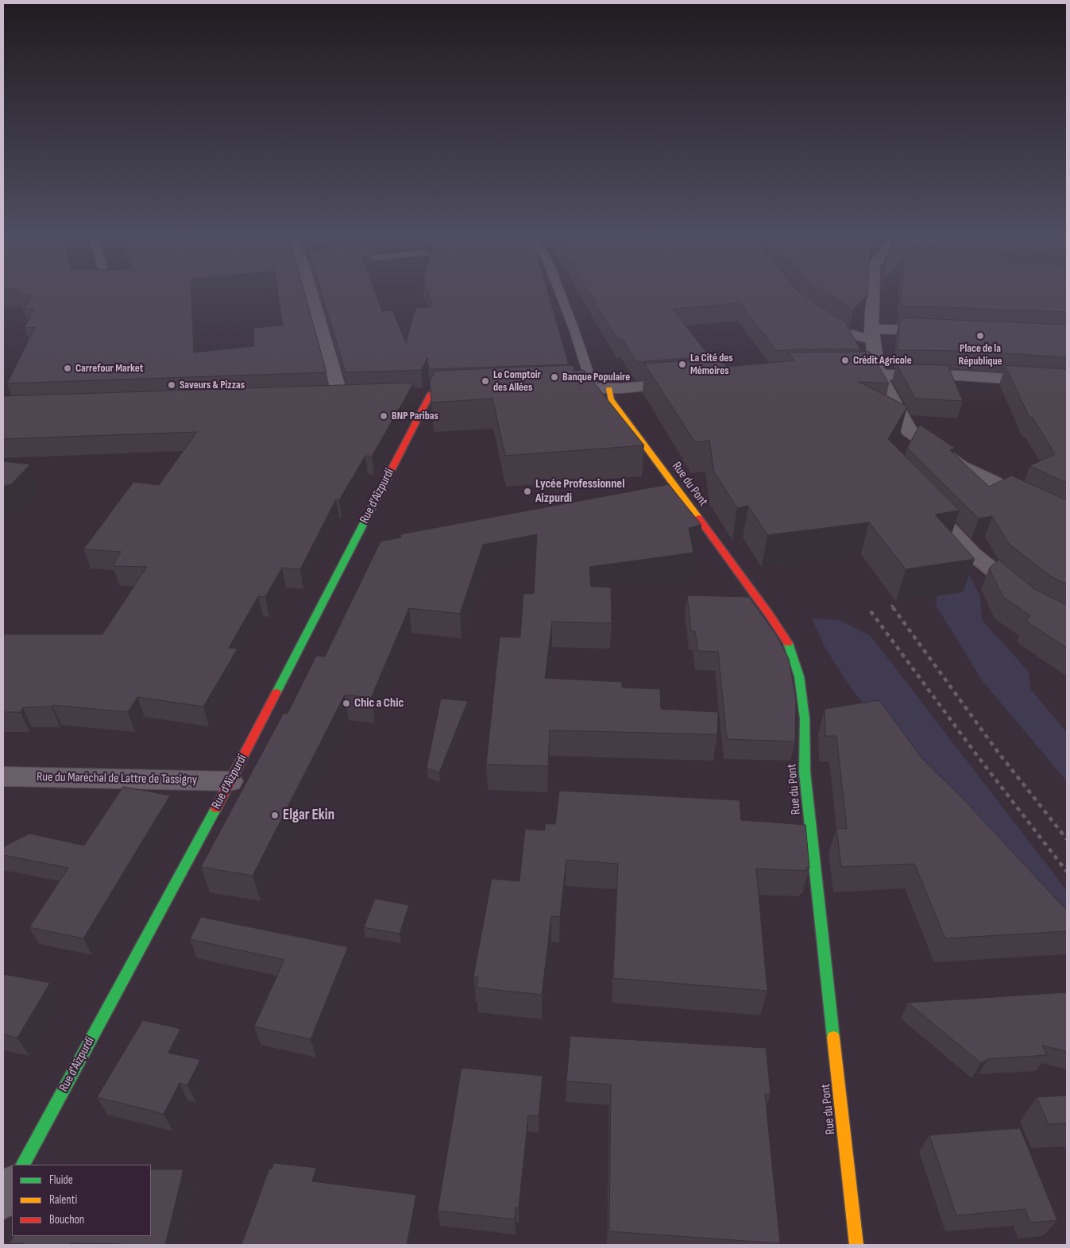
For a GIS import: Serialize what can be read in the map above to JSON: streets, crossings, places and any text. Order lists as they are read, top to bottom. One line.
{"streets":{"street":["Rue du Pont","Rue d'Aïzpurdi","Rue du Maréchal de Lattre de Tassigny"]},"crossings":[["Rue d'Aïzpurdi","Rue du Maréchal de Lattre de Tassigny"]],"places":["Place de la République","Crédit Agricole","La Cité des Mémoires","Carrefour Market","Banque Populaire","Le Comptoir des Allées","Saveurs & Pizzas","BNP Paribas","Lycée Professionnel Aizpurdi","Chic a Chic","Elgar Ekin"],"legend":["Fluide","Ralenti","Bouchon"]}
